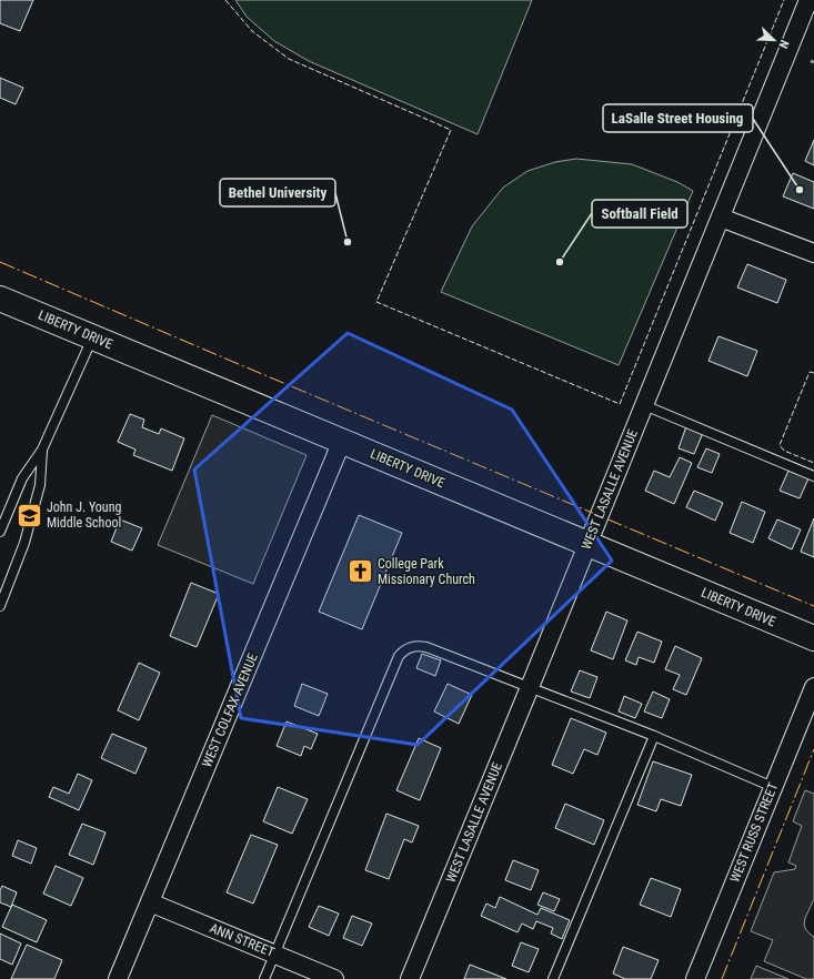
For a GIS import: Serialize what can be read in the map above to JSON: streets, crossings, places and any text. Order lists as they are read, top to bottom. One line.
{"streets":{"street":["LIBERTY DRIVE","WEST LASALLE AVENUE","WEST COLFAX AVENUE","WEST RUSS STREET","ANN STREET"]},"crossings":[["LIBERTY DRIVE","WEST LASALLE AVENUE"],["LIBERTY DRIVE","WEST COLFAX AVENUE"],["WEST COLFAX AVENUE","ANN STREET"]],"places":{"other":["LaSalle Street Housing","Bethel University","Softball Field"],"school or university":["John J. Young Middle School"],"church":["College Park Missionary Church"]},"north":"bottom right"}
